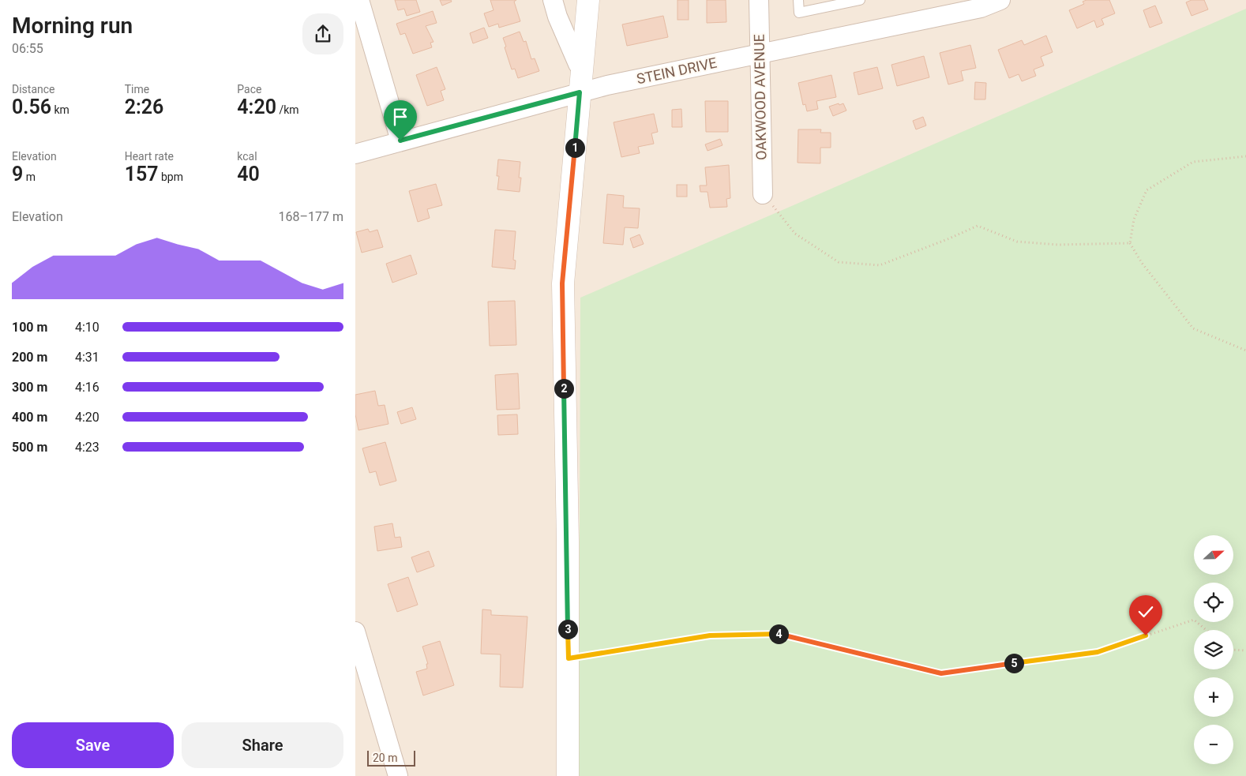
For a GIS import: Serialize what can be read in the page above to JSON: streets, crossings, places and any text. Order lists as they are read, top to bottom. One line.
{"streets":{"street":["STEIN DRIVE","OAKWOOD AVENUE"]},"crossings":[["STEIN DRIVE","OAKWOOD AVENUE"]],"scale_bar":"20 m","north":"right","page":{"heading":["Morning run","06:55"],"stats":[["Distance","0.56 km"],["Time","2:26"],["Pace","4:20 /km"],["Elevation","9 m"],["Heart rate","157 bpm"],["kcal","40"]],"pins":["1","2","3","4","5"],"chart":["Elevation","168–177 m"],"list":[{"name":"100 m","note":"4:10"},{"name":"200 m","note":"4:31"},{"name":"300 m","note":"4:16"},{"name":"400 m","note":"4:20"},{"name":"500 m","note":"4:23"}],"map_buttons":["+","−"],"buttons":["Save","Share"],"scale":"20 m"}}
